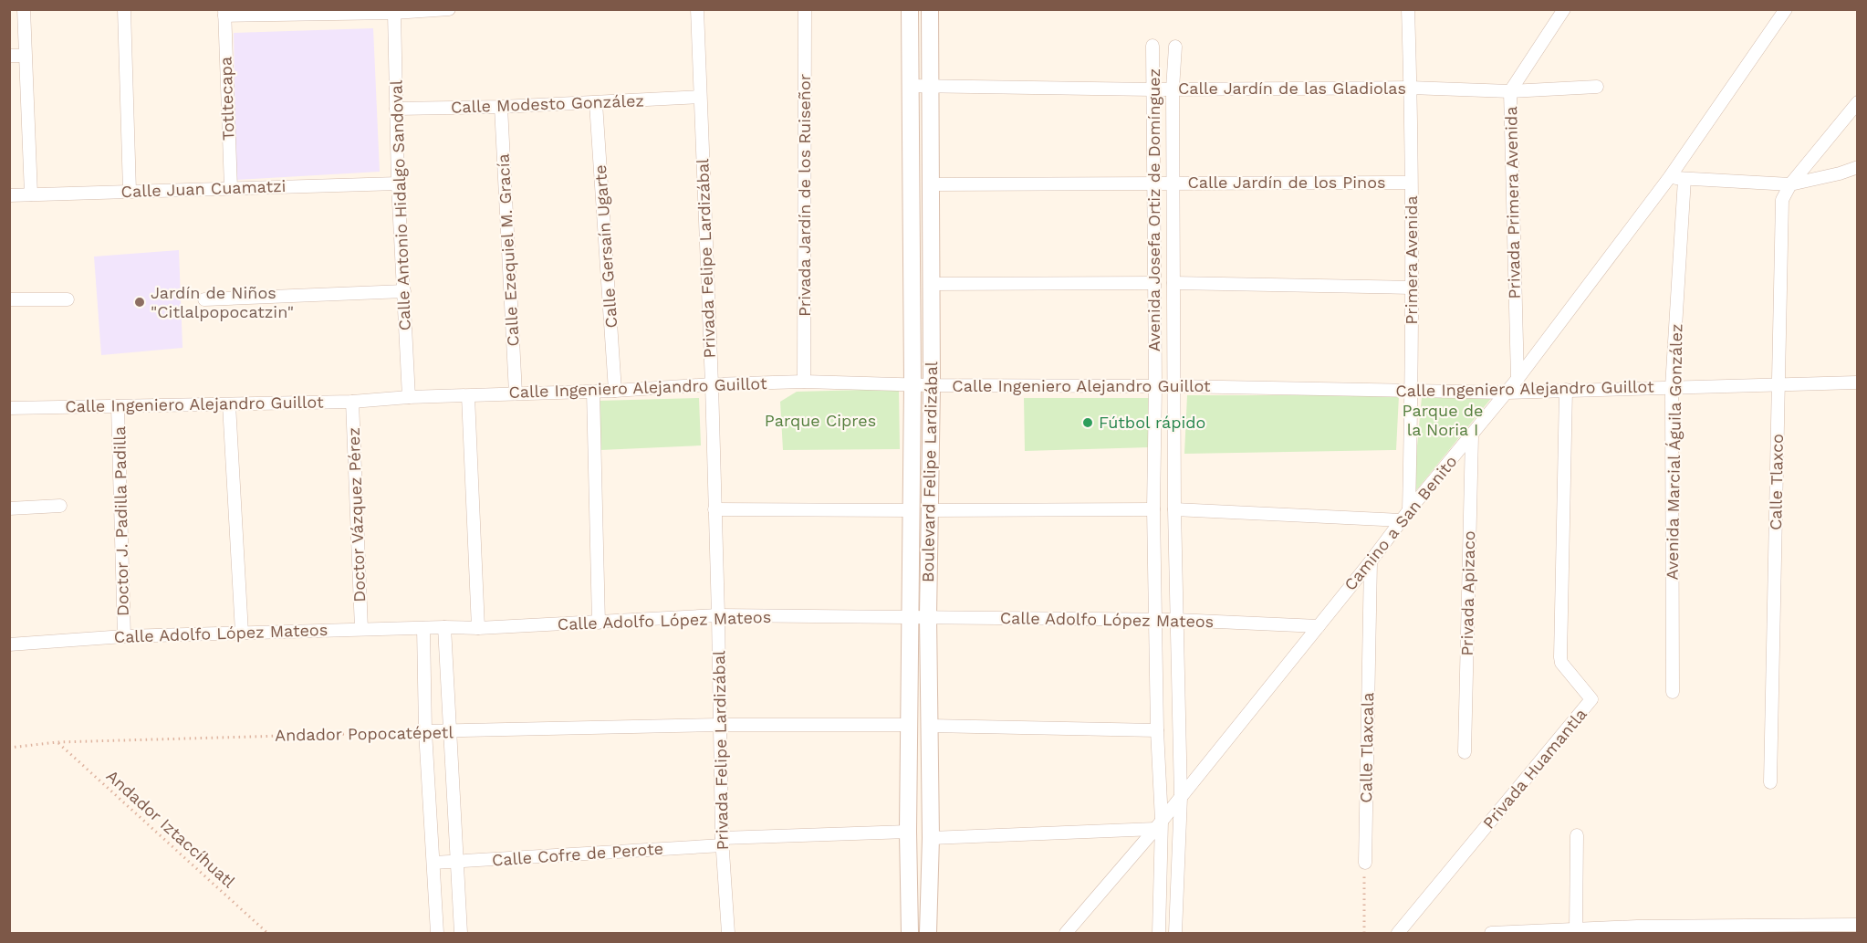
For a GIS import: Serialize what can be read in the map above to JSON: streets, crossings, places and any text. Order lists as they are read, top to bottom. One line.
{"streets":{"main road":["Boulevard Felipe Lardizábal"],"street":["Calle Jardín de las Gladiolas","Totltecapa","Calle Modesto González","Calle Jardín de los Pinos","Calle Juan Cuamatzi","Privada Jardín de los Ruiseñor","Privada Primera Avenida","Calle Antonio Hidalgo Sandoval","Avenida Josefa Ortiz de Domínguez","Calle Gersaín Ugarte","Calle Ezequiel M. Gracía","Privada Felipe Lardizábal","Primera Avenida","Calle Ingeniero Alejandro Guillot","Avenida Marcial Águila González","Calle Tlaxco","Doctor Vázquez Pérez","Doctor J. Padilla Padilla","Camino a San Benito","Privada Apizaco","Calle Adolfo López Mateos","Andador Popocatépetl","Calle Tlaxcala","Privada Huamantla","Calle Cofre de Perote"],"path":["Andador Iztaccíhuatl"]},"crossings":[["Calle Jardín de las Gladiolas","Privada Primera Avenida"],["Calle Jardín de las Gladiolas","Avenida Josefa Ortiz de Domínguez"],["Calle Jardín de las Gladiolas","Primera Avenida"],["Calle Jardín de las Gladiolas","Boulevard Felipe Lardizábal"],["Totltecapa","Calle Juan Cuamatzi"],["Calle Modesto González","Calle Antonio Hidalgo Sandoval"],["Calle Modesto González","Calle Gersaín Ugarte"],["Calle Modesto González","Calle Ezequiel M. Gracía"],["Calle Modesto González","Privada Felipe Lardizábal"],["Calle Jardín de los Pinos","Avenida Josefa Ortiz de Domínguez"],["Calle Jardín de los Pinos","Primera Avenida"],["Calle Jardín de los Pinos","Boulevard Felipe Lardizábal"],["Calle Juan Cuamatzi","Calle Antonio Hidalgo Sandoval"],["Privada Jardín de los Ruiseñor","Calle Ingeniero Alejandro Guillot"],["Privada Primera Avenida","Camino a San Benito"],["Calle Antonio Hidalgo Sandoval","Calle Ingeniero Alejandro Guillot"],["Avenida Josefa Ortiz de Domínguez","Calle Ingeniero Alejandro Guillot"],["Avenida Josefa Ortiz de Domínguez","Camino a San Benito"],["Avenida Josefa Ortiz de Domínguez","Calle Adolfo López Mateos"],["Calle Gersaín Ugarte","Calle Ingeniero Alejandro Guillot"],["Calle Ezequiel M. Gracía","Calle Ingeniero Alejandro Guillot"],["Privada Felipe Lardizábal","Calle Ingeniero Alejandro Guillot"],["Privada Felipe Lardizábal","Calle Adolfo López Mateos"],["Privada Felipe Lardizábal","Andador Popocatépetl"],["Privada Felipe Lardizábal","Calle Cofre de Perote"],["Primera Avenida","Calle Ingeniero Alejandro Guillot"],["Primera Avenida","Camino a San Benito"],["Calle Ingeniero Alejandro Guillot","Avenida Marcial Águila González"],["Calle Ingeniero Alejandro Guillot","Boulevard Felipe Lardizábal"],["Calle Ingeniero Alejandro Guillot","Calle Tlaxco"],["Calle Ingeniero Alejandro Guillot","Doctor Vázquez Pérez"],["Calle Ingeniero Alejandro Guillot","Doctor J. Padilla Padilla"],["Calle Ingeniero Alejandro Guillot","Camino a San Benito"],["Calle Ingeniero Alejandro Guillot","Privada Huamantla"],["Boulevard Felipe Lardizábal","Calle Adolfo López Mateos"],["Boulevard Felipe Lardizábal","Andador Popocatépetl"],["Boulevard Felipe Lardizábal","Calle Cofre de Perote"],["Doctor Vázquez Pérez","Calle Adolfo López Mateos"],["Doctor J. Padilla Padilla","Calle Adolfo López Mateos"],["Camino a San Benito","Privada Apizaco"],["Camino a San Benito","Calle Adolfo López Mateos"],["Camino a San Benito","Calle Tlaxcala"],["Andador Popocatépetl","Andador Iztaccíhuatl"]],"parks":["Parque de la Noria I","Parque Cipres"],"places":["Jardín de Niños \"Citlalpopocatzin\"","Fútbol rápido"]}
